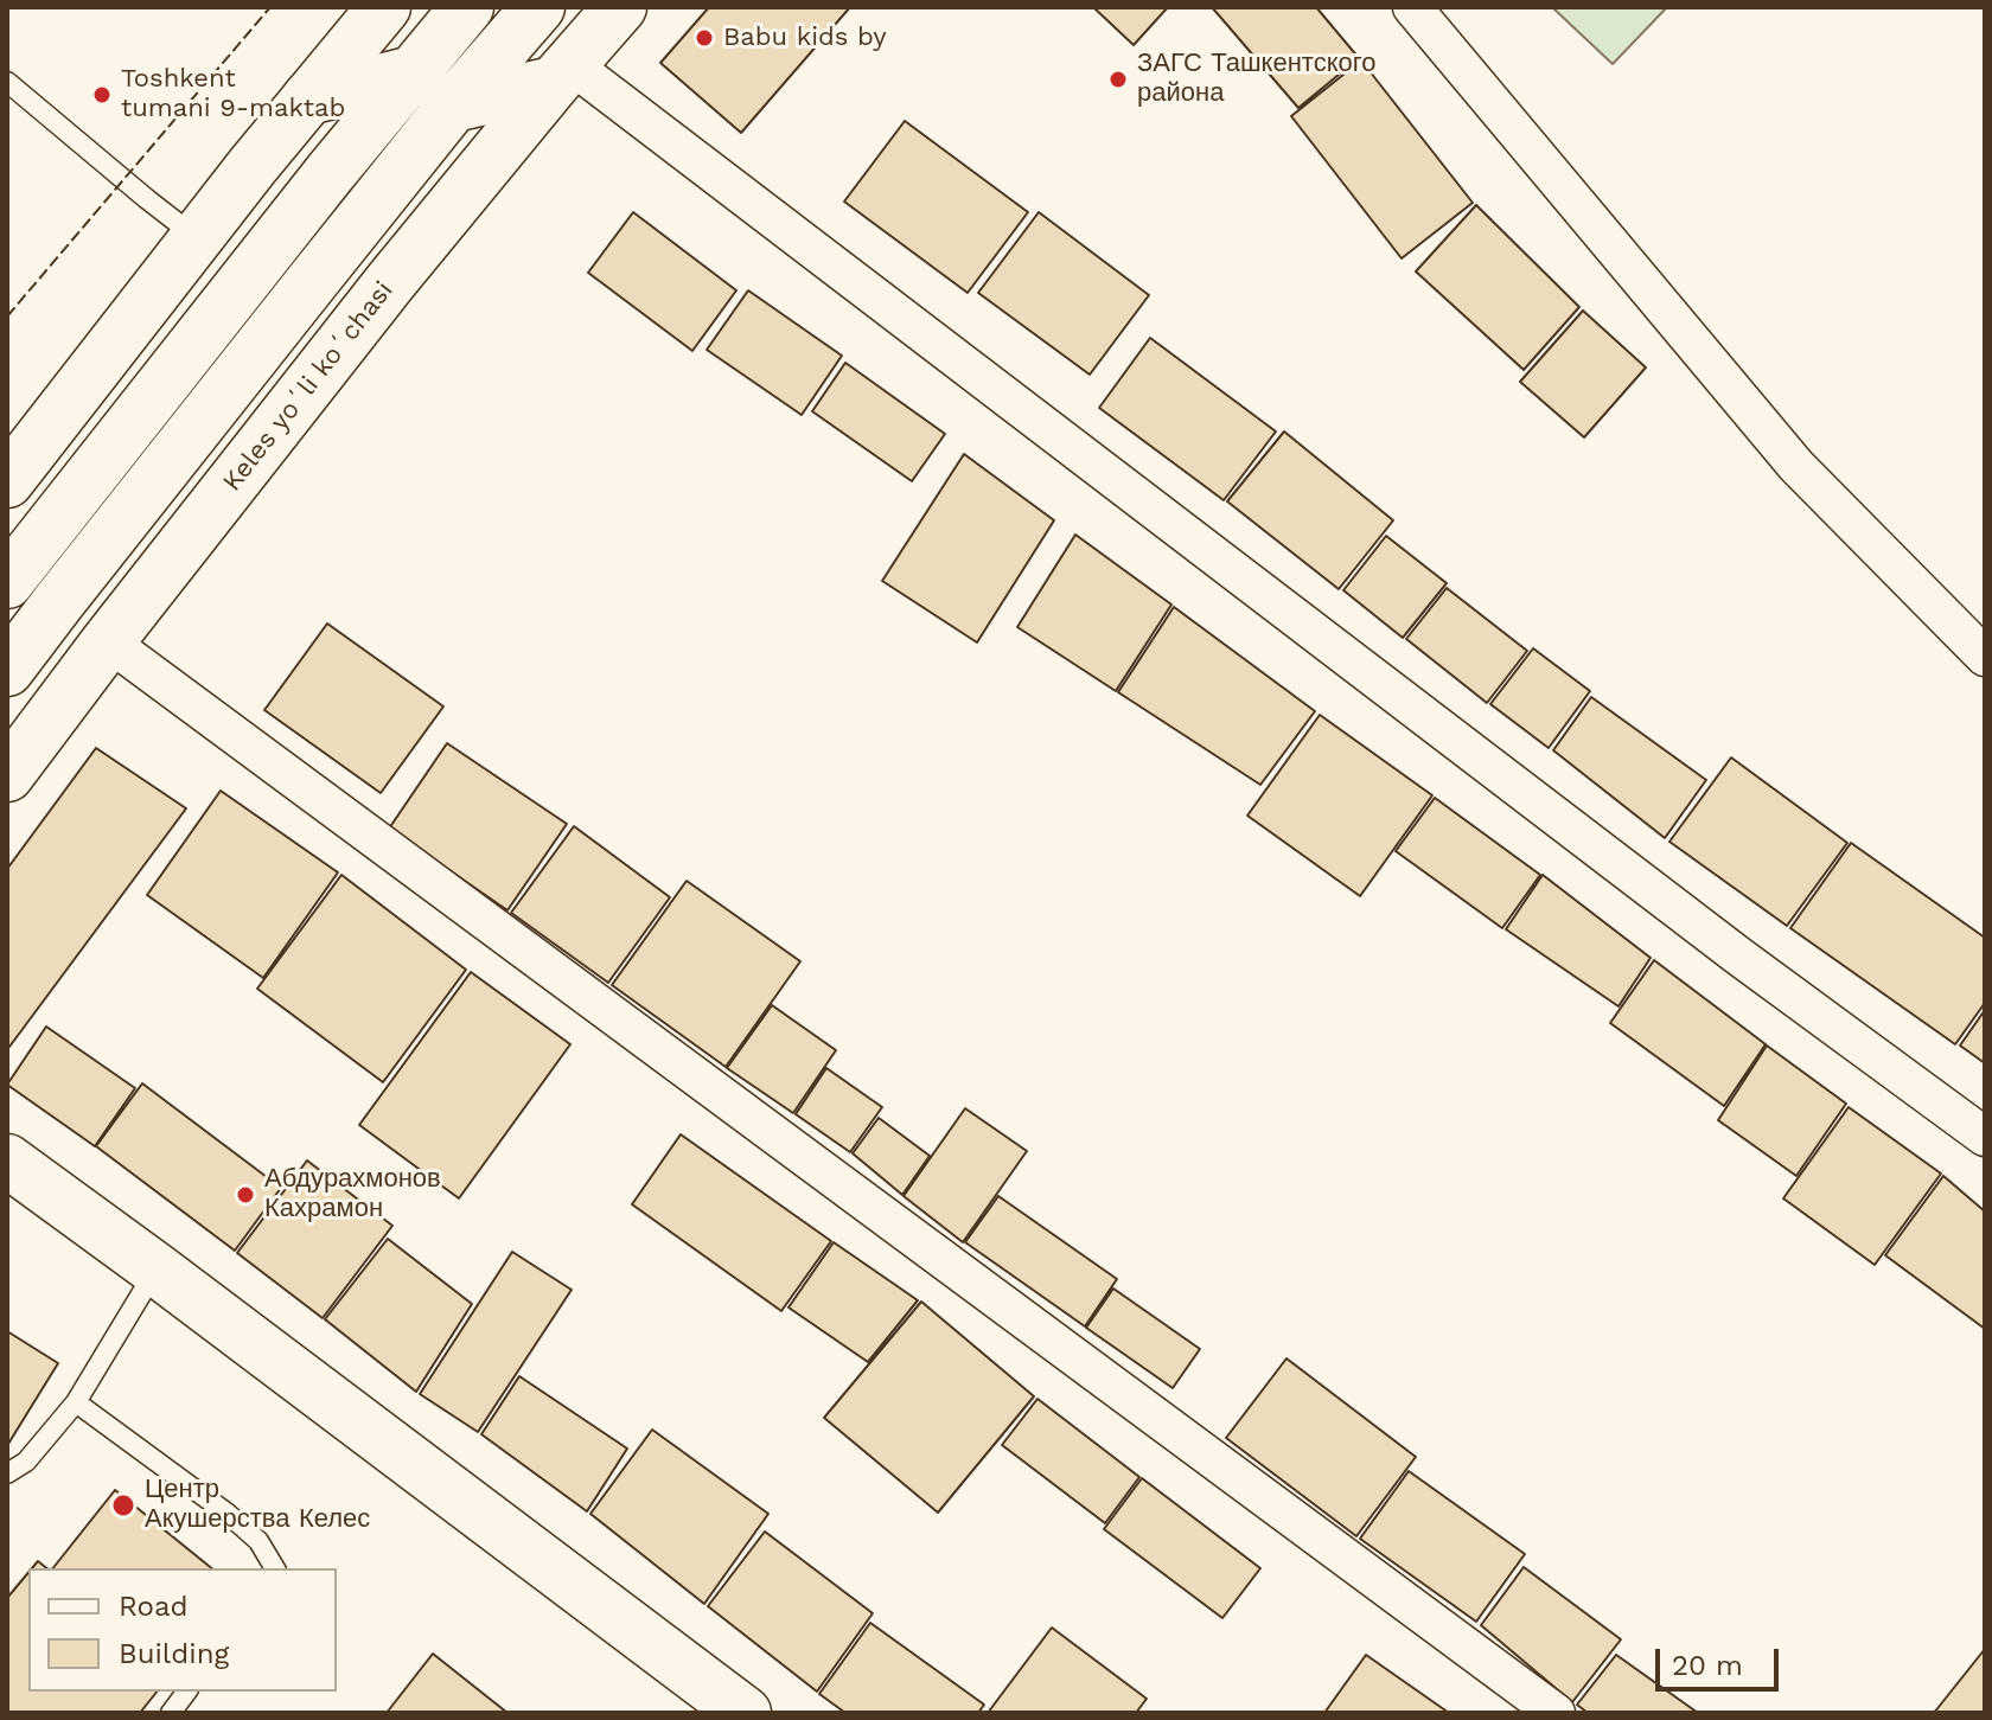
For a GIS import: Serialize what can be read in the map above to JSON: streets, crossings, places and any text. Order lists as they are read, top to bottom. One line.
{"streets":{"street":["Keles yoʻli koʻchasi"]},"places":["Babu kids by","ЗАГС Ташкентского района","Toshkent tumani 9-maktab","Абдурахмонов Кахрамон","Центр Акушерства Келес"],"legend":["Road","Building"],"scale_bar":"20 m"}
